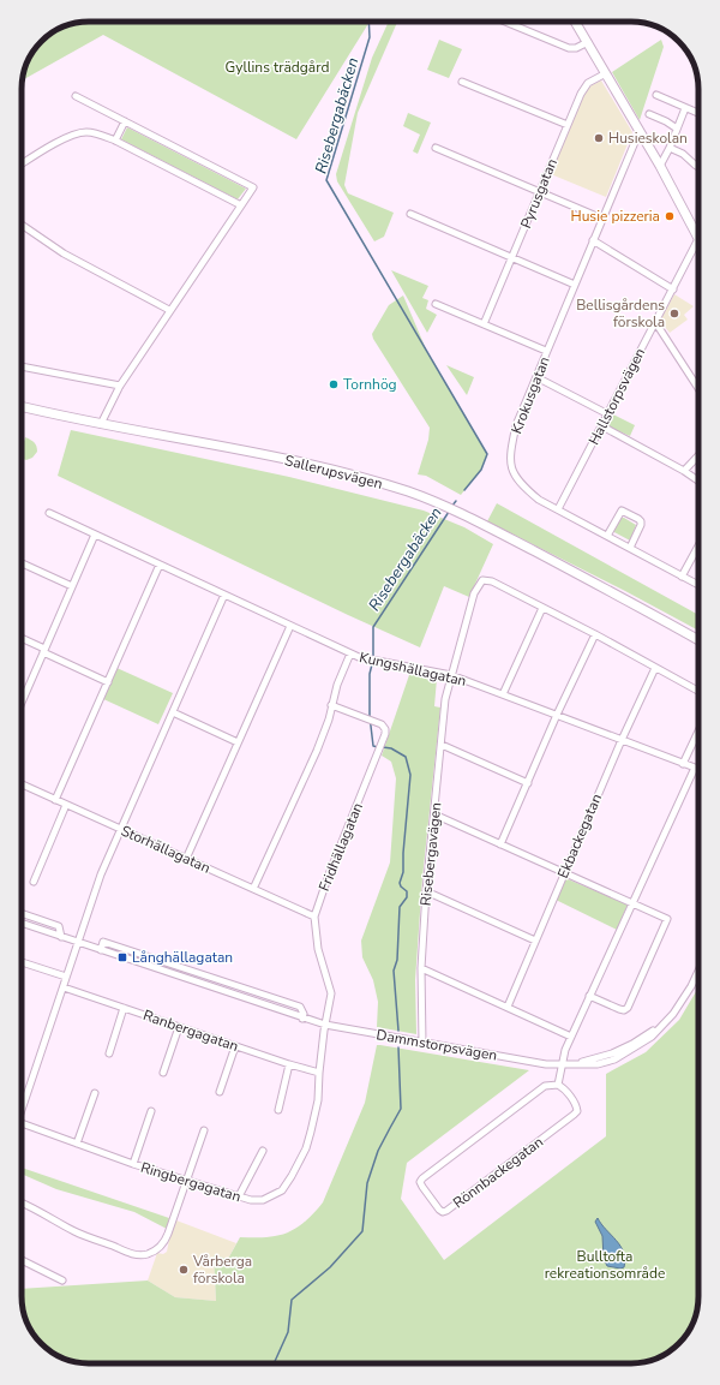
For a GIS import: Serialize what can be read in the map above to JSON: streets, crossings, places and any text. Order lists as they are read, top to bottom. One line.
{"streets":{"main road":["Sallerupsvägen"],"street":["Pyrusgatan","Krokusgatan","Hallstorpsvägen","Kungshällagatan","Ekbackegatan","Fridhällagatan","Storhällagatan","Risebergavägen","Ranbergagatan","Dammstorpsvägen","Rönnbackegatan","Ringbergagatan"]},"crossings":[["Krokusgatan","Hallstorpsvägen"],["Kungshällagatan","Ekbackegatan"],["Kungshällagatan","Risebergavägen"],["Fridhällagatan","Storhällagatan"],["Fridhällagatan","Dammstorpsvägen"],["Fridhällagatan","Ringbergagatan"],["Risebergavägen","Dammstorpsvägen"],["Ranbergagatan","Ringbergagatan"],["Dammstorpsvägen","Ringbergagatan"]],"water":["Risebergabäcken"],"parks":["Gyllins trädgård","Bulltofta rekreationsområde"],"places":{"other":["Husieskolan","Husie pizzeria","Bellisgårdens förskola","Tornhög","Vårberga förskola"],"transit":["Långhällagatan"]}}
